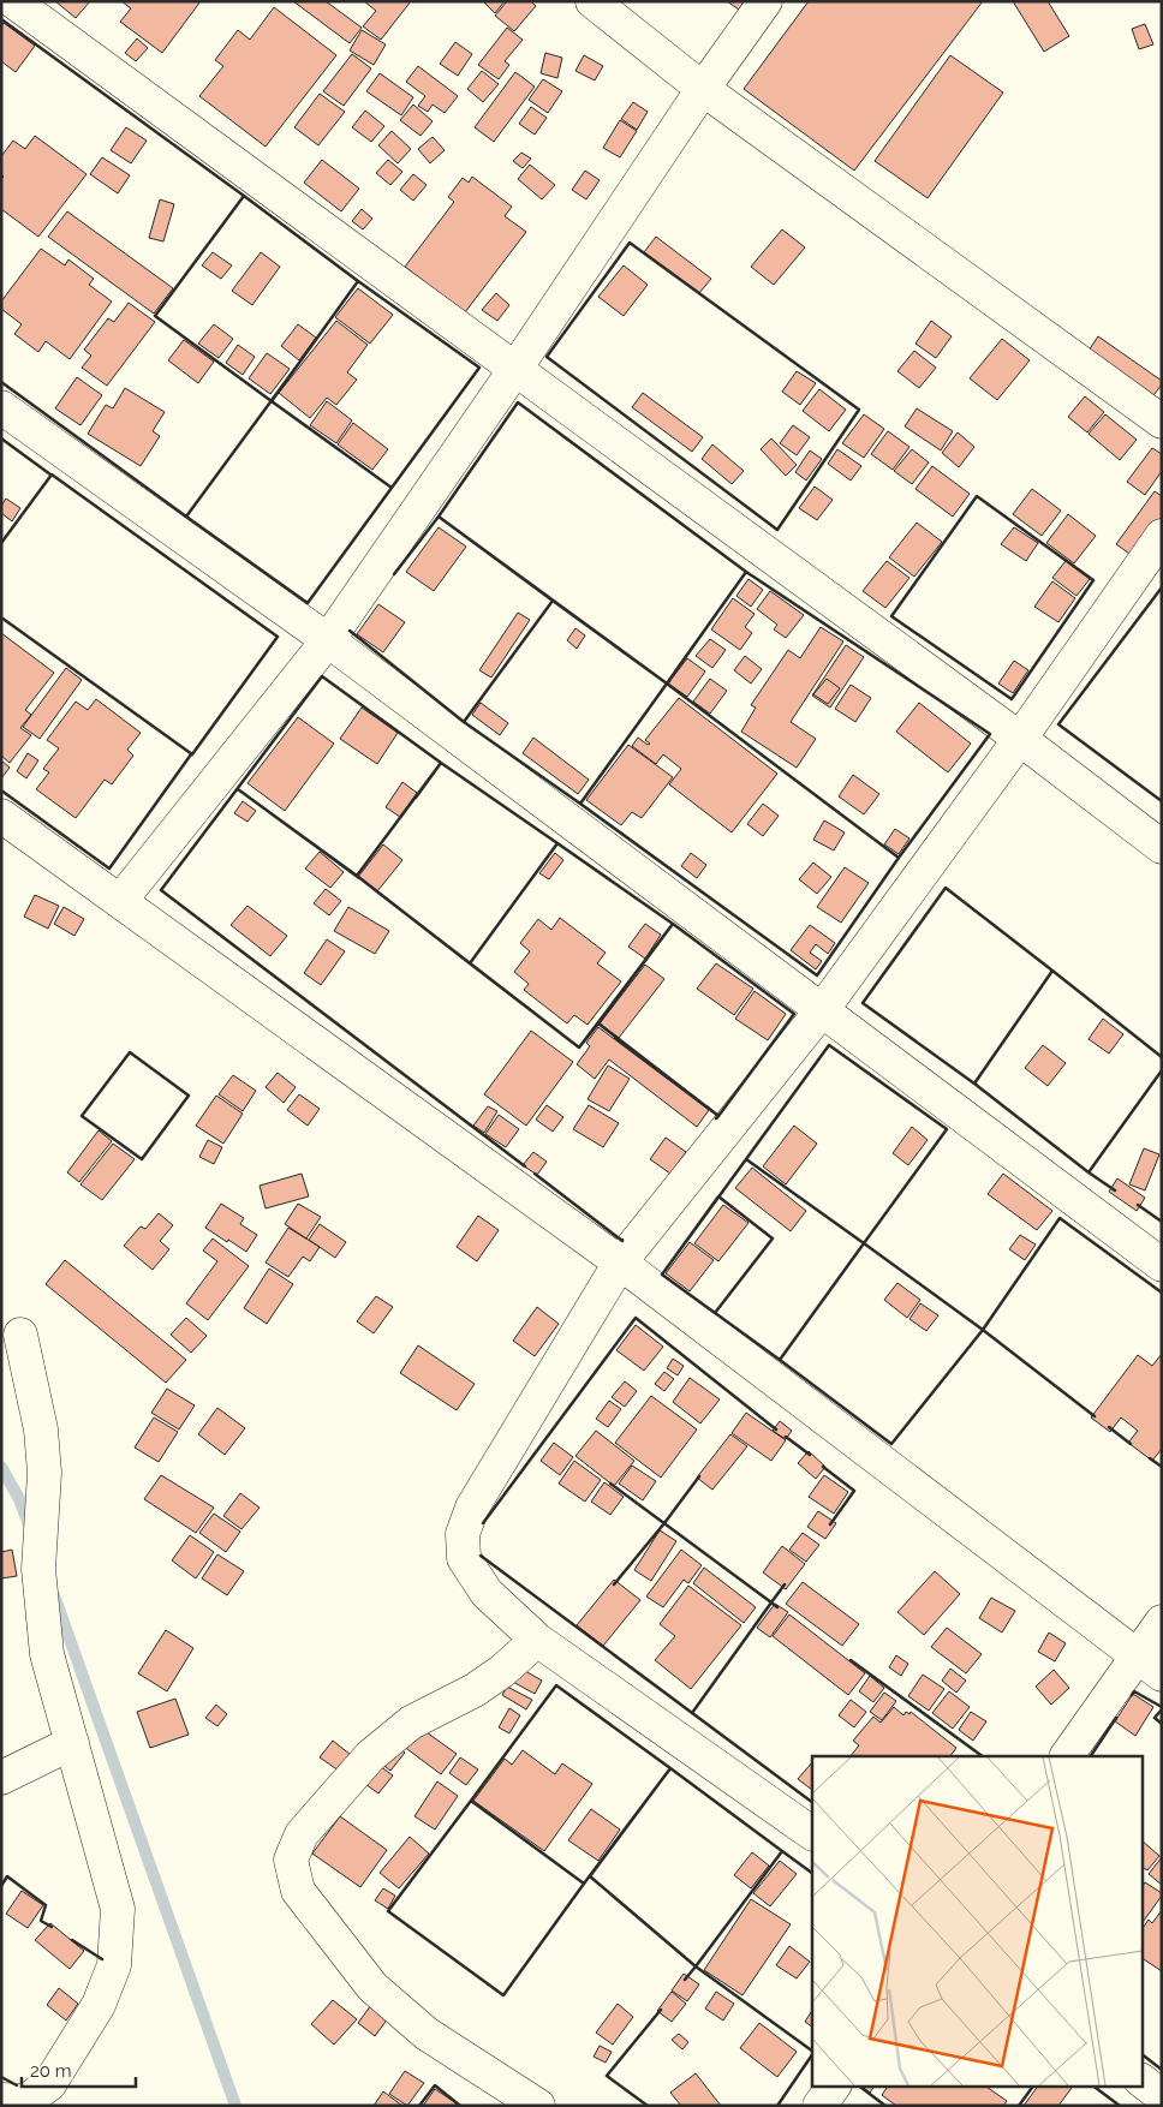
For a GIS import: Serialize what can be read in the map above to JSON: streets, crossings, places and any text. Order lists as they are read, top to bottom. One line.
{"scale_bar":"20 m"}
